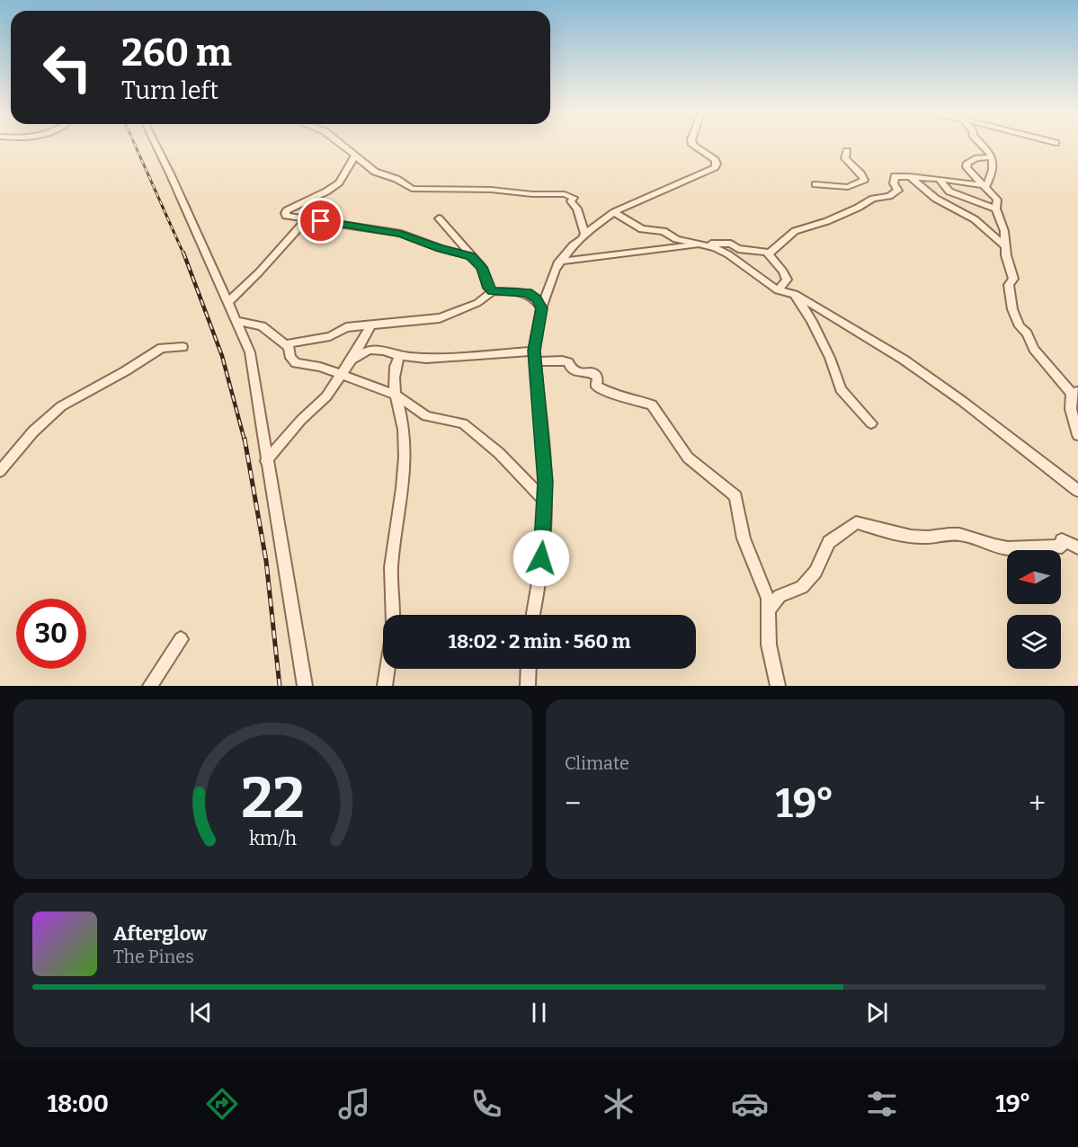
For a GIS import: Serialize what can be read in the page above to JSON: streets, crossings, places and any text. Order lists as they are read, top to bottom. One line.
{"north":"left","page":{"turn":["260 m","Turn left"],"limit":"30","trip":"18:02 · 2 min · 560 m","tile":"Climate","heat":["−","19°","+"],"song":["Afterglow","The Pines"],"tabs":["18:00","19°"],"gauge":["22","km/h"]}}
